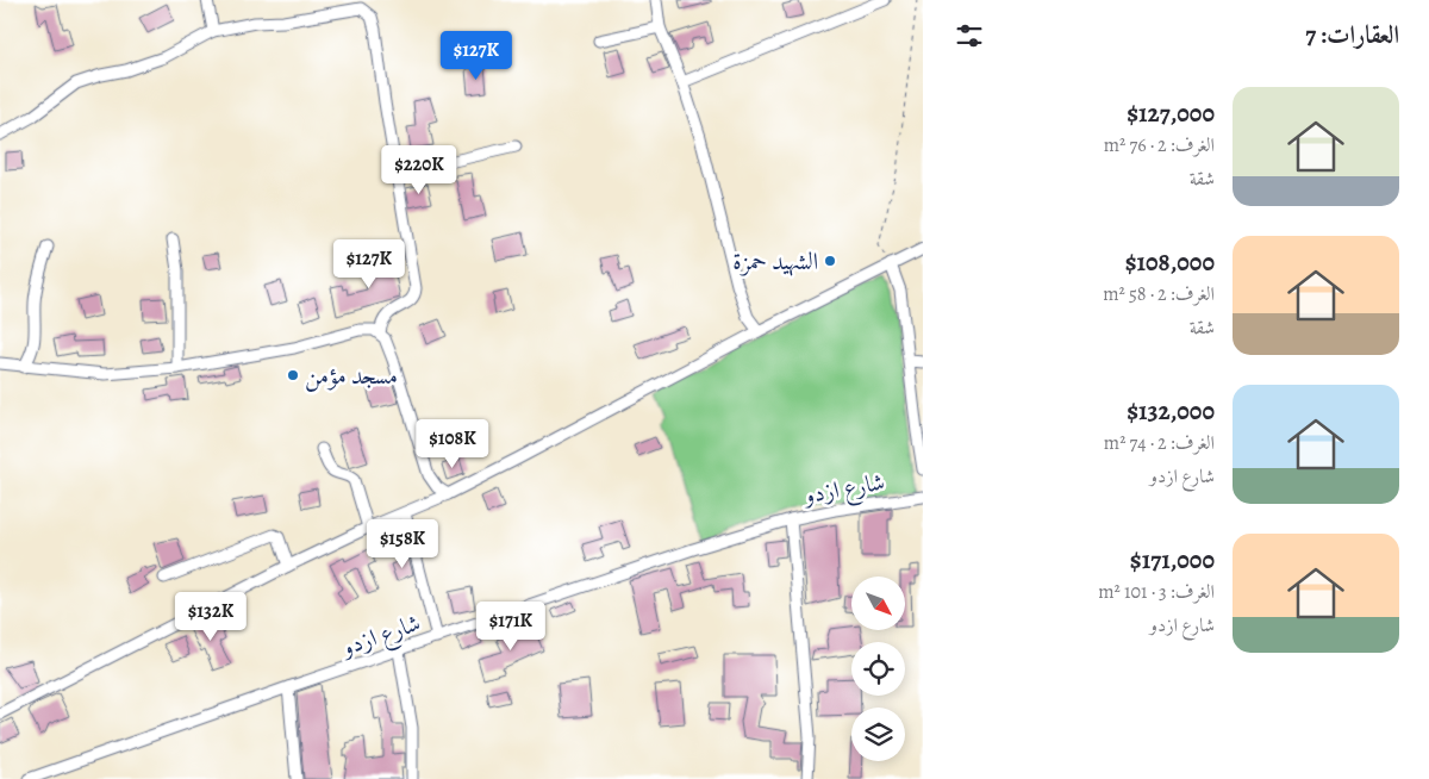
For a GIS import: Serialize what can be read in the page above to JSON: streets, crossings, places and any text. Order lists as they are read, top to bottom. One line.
{"streets":{"street":["شارع ازدو"]},"places":["الشهيد حمزة","مسجد مؤمن"],"north":"bottom right","page":{"heading":"العقارات: 7","price":["$127K","$220K","$127K","$108K","$158K","$132K","$171K"],"list":[{"name":"$127,000","note":"الغرف: 2 · 76 m² · شقة"},{"name":"$108,000","note":"الغرف: 2 · 58 m² · شقة"},{"name":"$132,000","note":"الغرف: 2 · 74 m² · شارع ازدو"},{"name":"$171,000","note":"الغرف: 3 · 101 m² · شارع ازدو"}]}}
